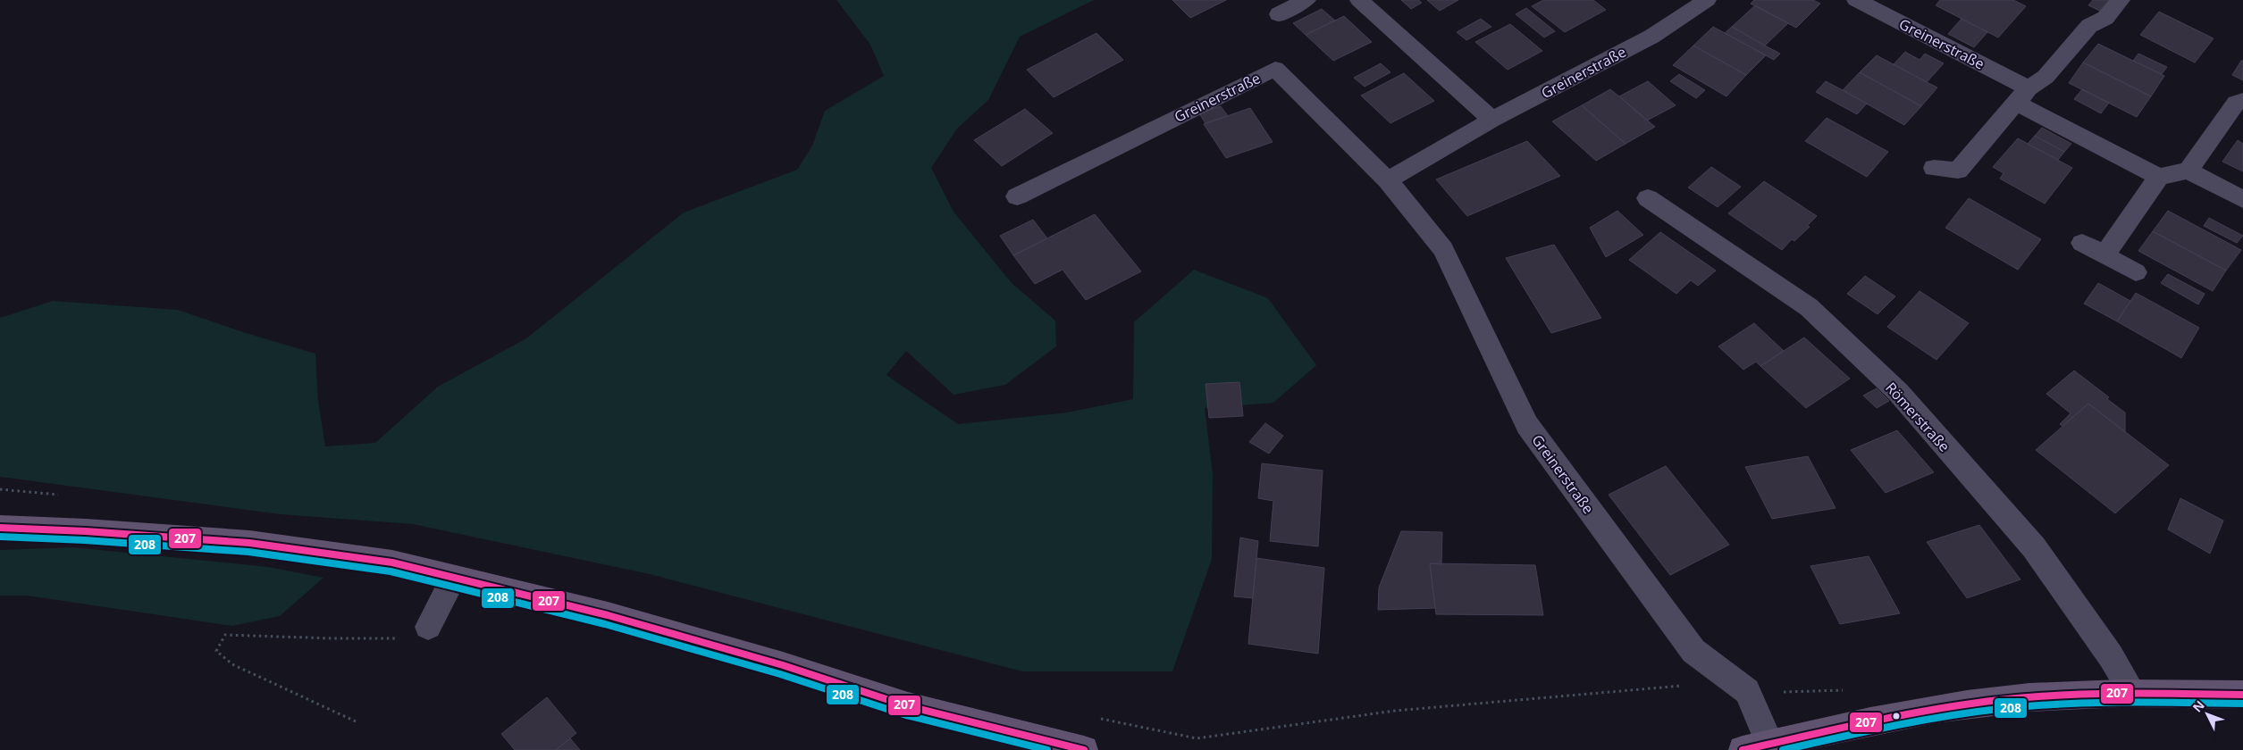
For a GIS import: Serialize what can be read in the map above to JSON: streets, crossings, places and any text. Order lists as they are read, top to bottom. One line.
{"streets":{"street":["Greinerstraße","Römerstraße"]},"lines":["transit line 207","transit line 208"],"north":"top left"}
